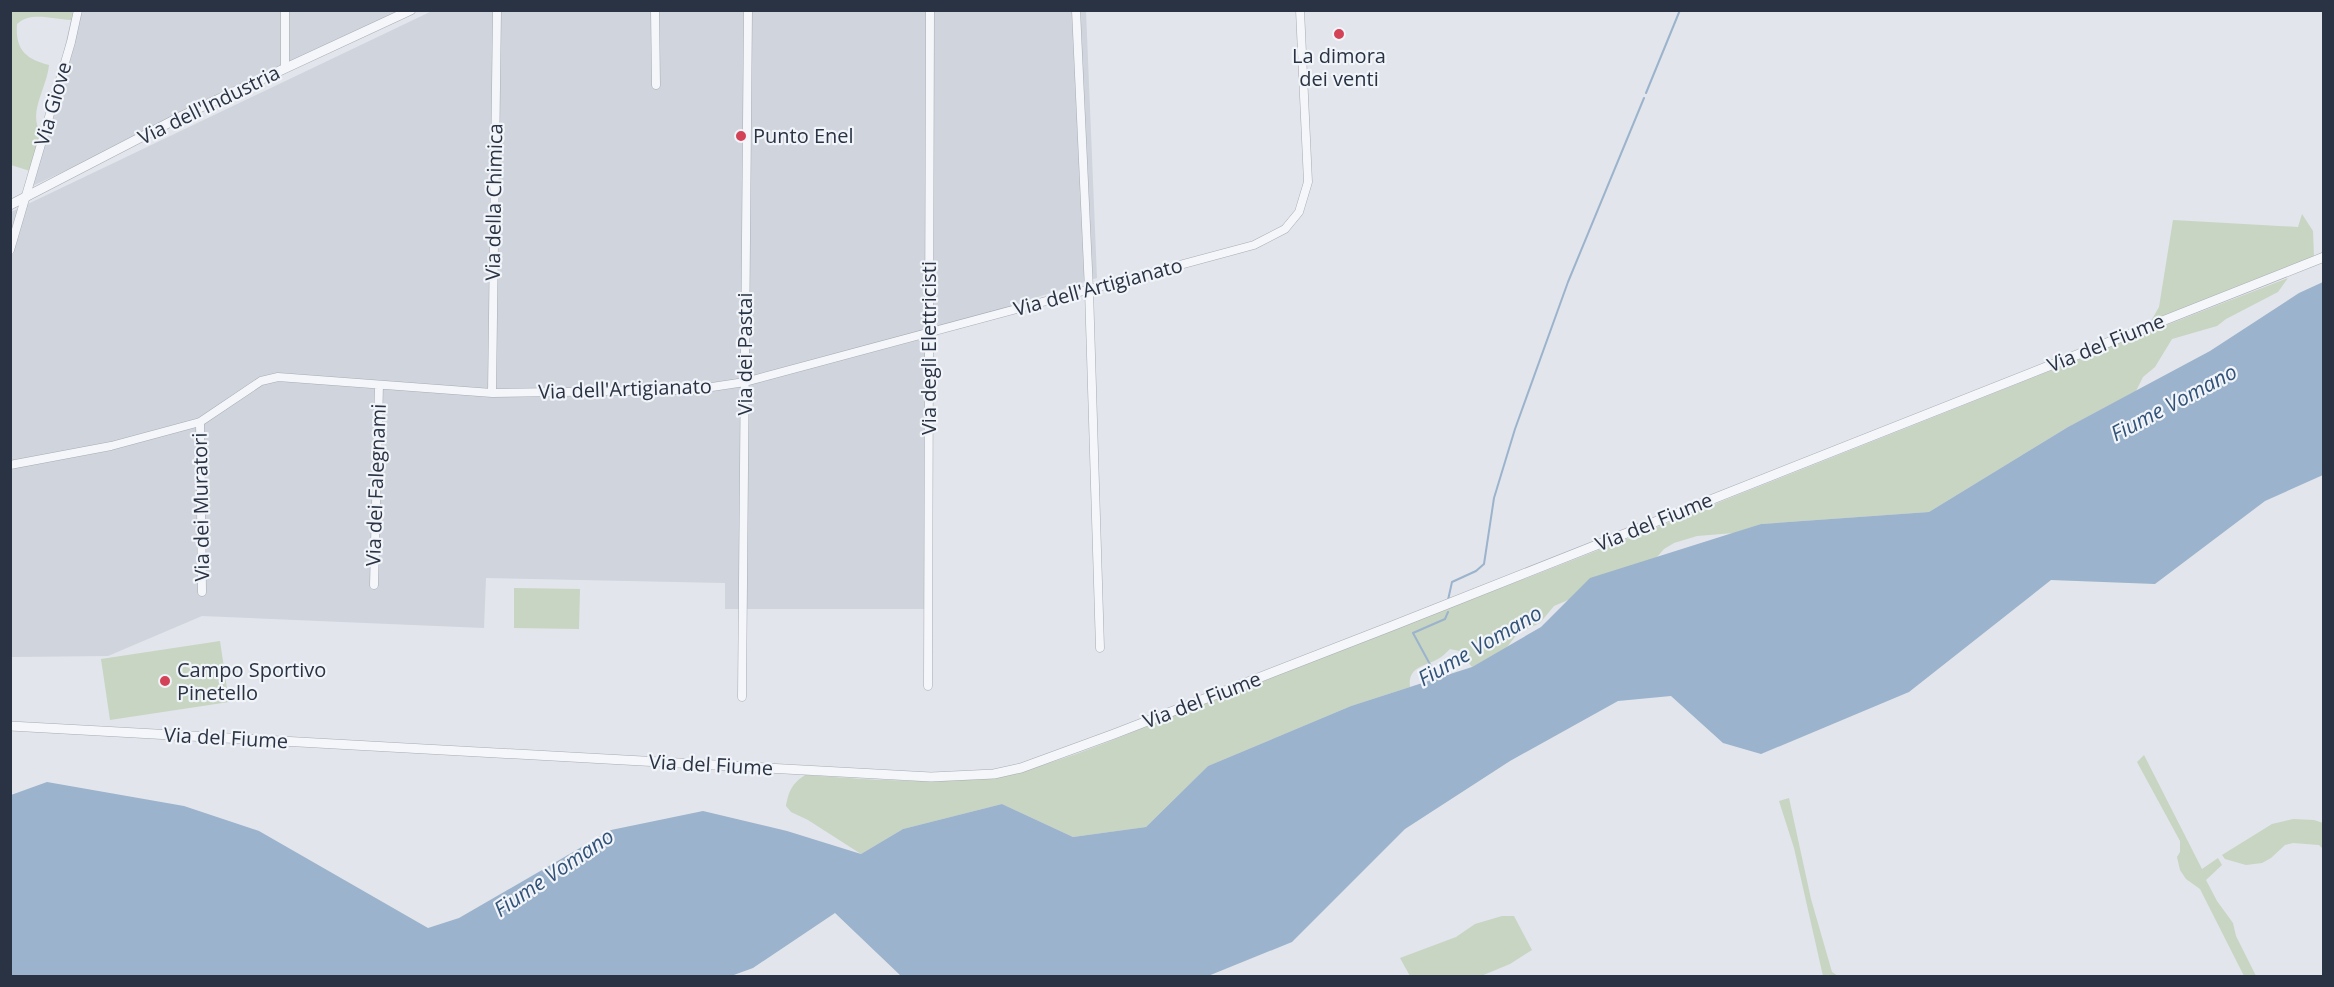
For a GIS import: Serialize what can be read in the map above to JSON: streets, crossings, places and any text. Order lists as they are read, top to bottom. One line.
{"streets":{"street":["Via Giove","Via dell'Industria","Via della Chimica","Via dell'Artigianato","Via del Fiume","Via degli Elettricisti","Via dei Pastai","Via dei Falegnami","Via dei Muratori"]},"crossings":[["Via Giove","Via dell'Industria"],["Via della Chimica","Via dell'Artigianato"],["Via dell'Artigianato","Via degli Elettricisti"],["Via dell'Artigianato","Via dei Pastai"],["Via dell'Artigianato","Via dei Falegnami"],["Via dell'Artigianato","Via dei Muratori"]],"water":["Fiume Vomano"],"places":["La dimora dei venti","Punto Enel","Campo Sportivo Pinetello"]}
